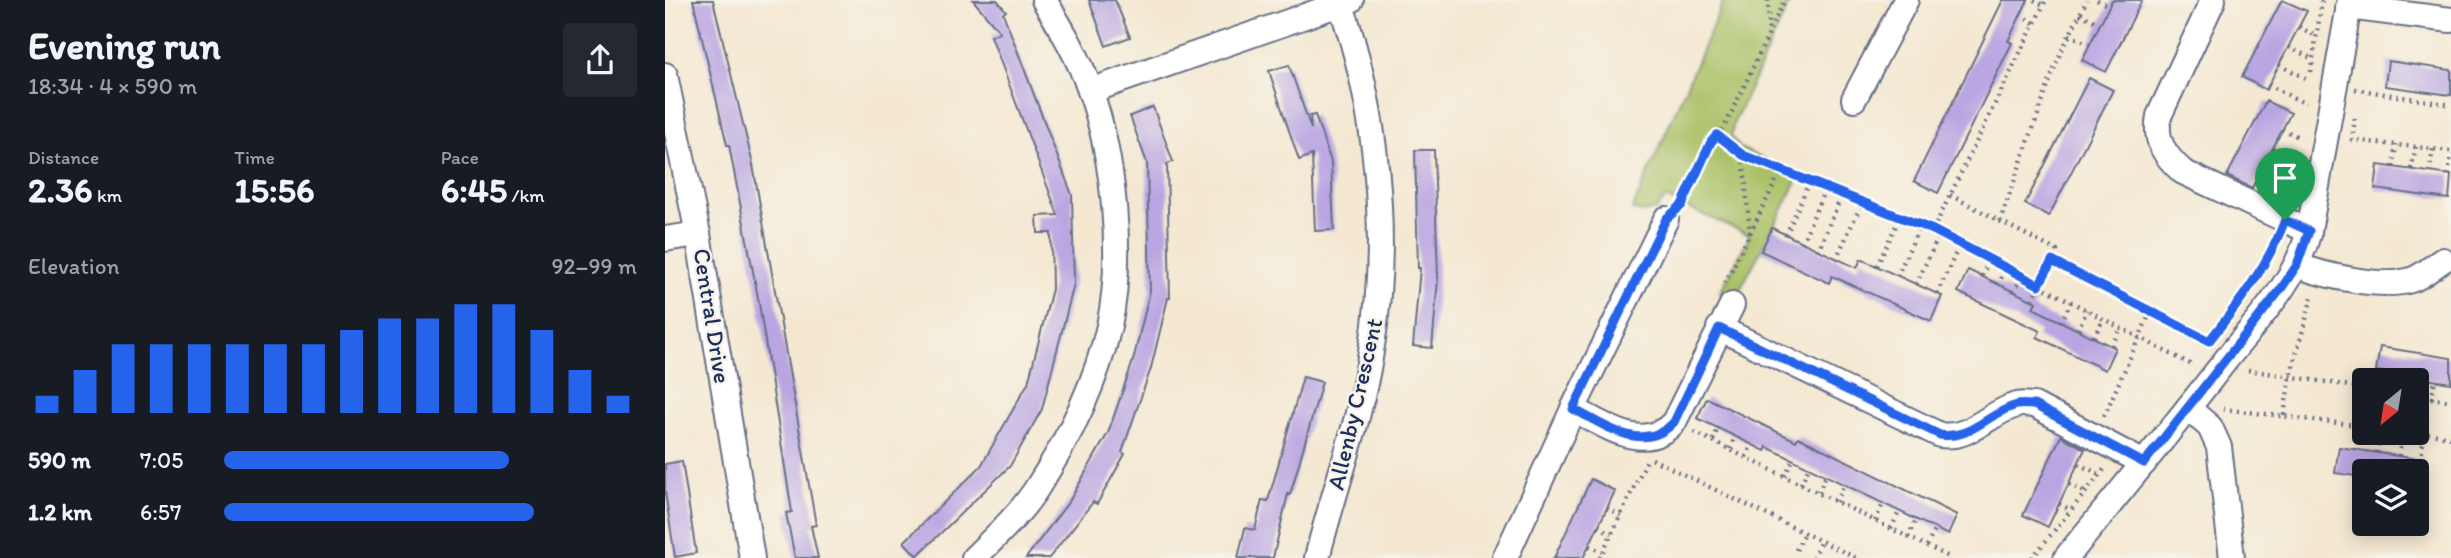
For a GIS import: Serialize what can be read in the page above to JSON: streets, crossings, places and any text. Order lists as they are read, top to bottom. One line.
{"streets":{"street":["Central Drive","Allenby Crescent"]},"north":"bottom left","page":{"heading":["Evening run","18:34 · 4 × 590 m"],"stats":[["Distance","2.36 km"],["Time","15:56"],["Pace","6:45 /km"]],"chart":["Elevation","92–99 m"],"list":[{"name":"590 m","note":"7:05"},{"name":"1.2 km","note":"6:57"}]}}
